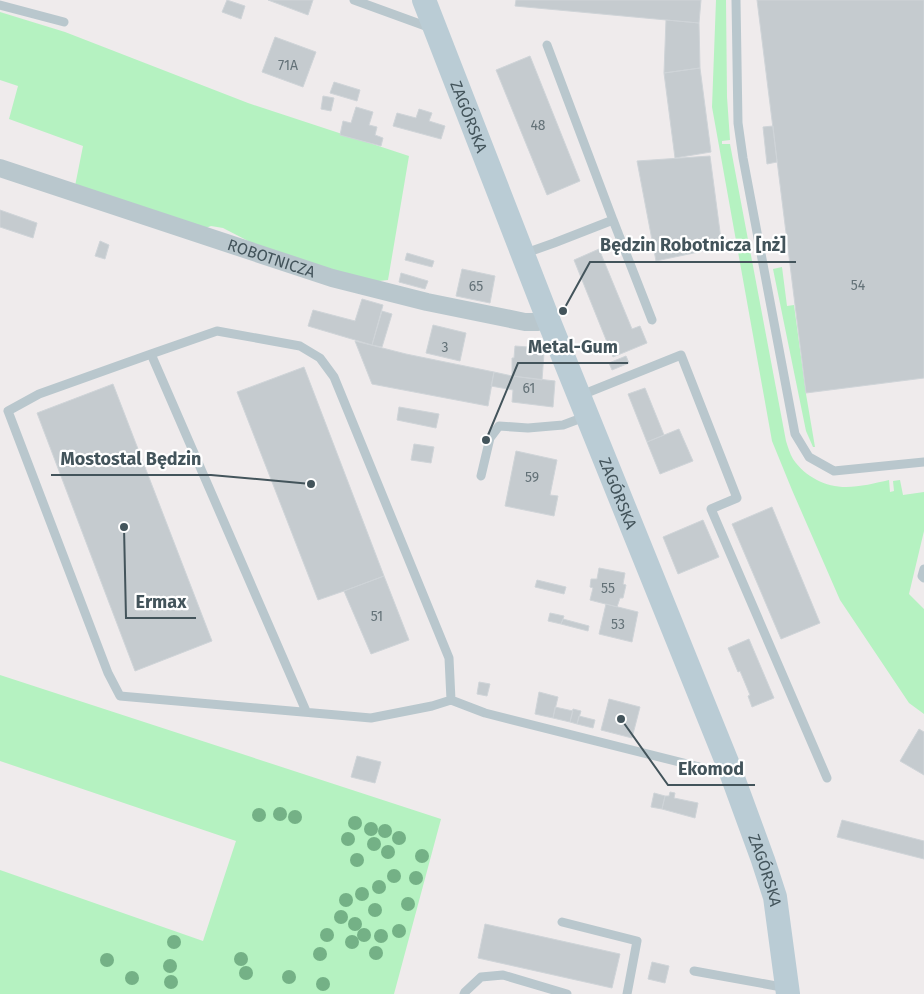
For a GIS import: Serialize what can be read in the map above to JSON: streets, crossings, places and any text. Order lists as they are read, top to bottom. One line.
{"streets":{"street":["ZAGÓRSKA","ROBOTNICZA"]},"crossings":[["ZAGÓRSKA","ROBOTNICZA"]],"places":["Będzin Robotnicza [nż]","Metal-Gum","Mostostal Będzin","Ermax","Ekomod"],"house_numbers":["71A","48","54","65","3","61","59","55","51","53"]}
